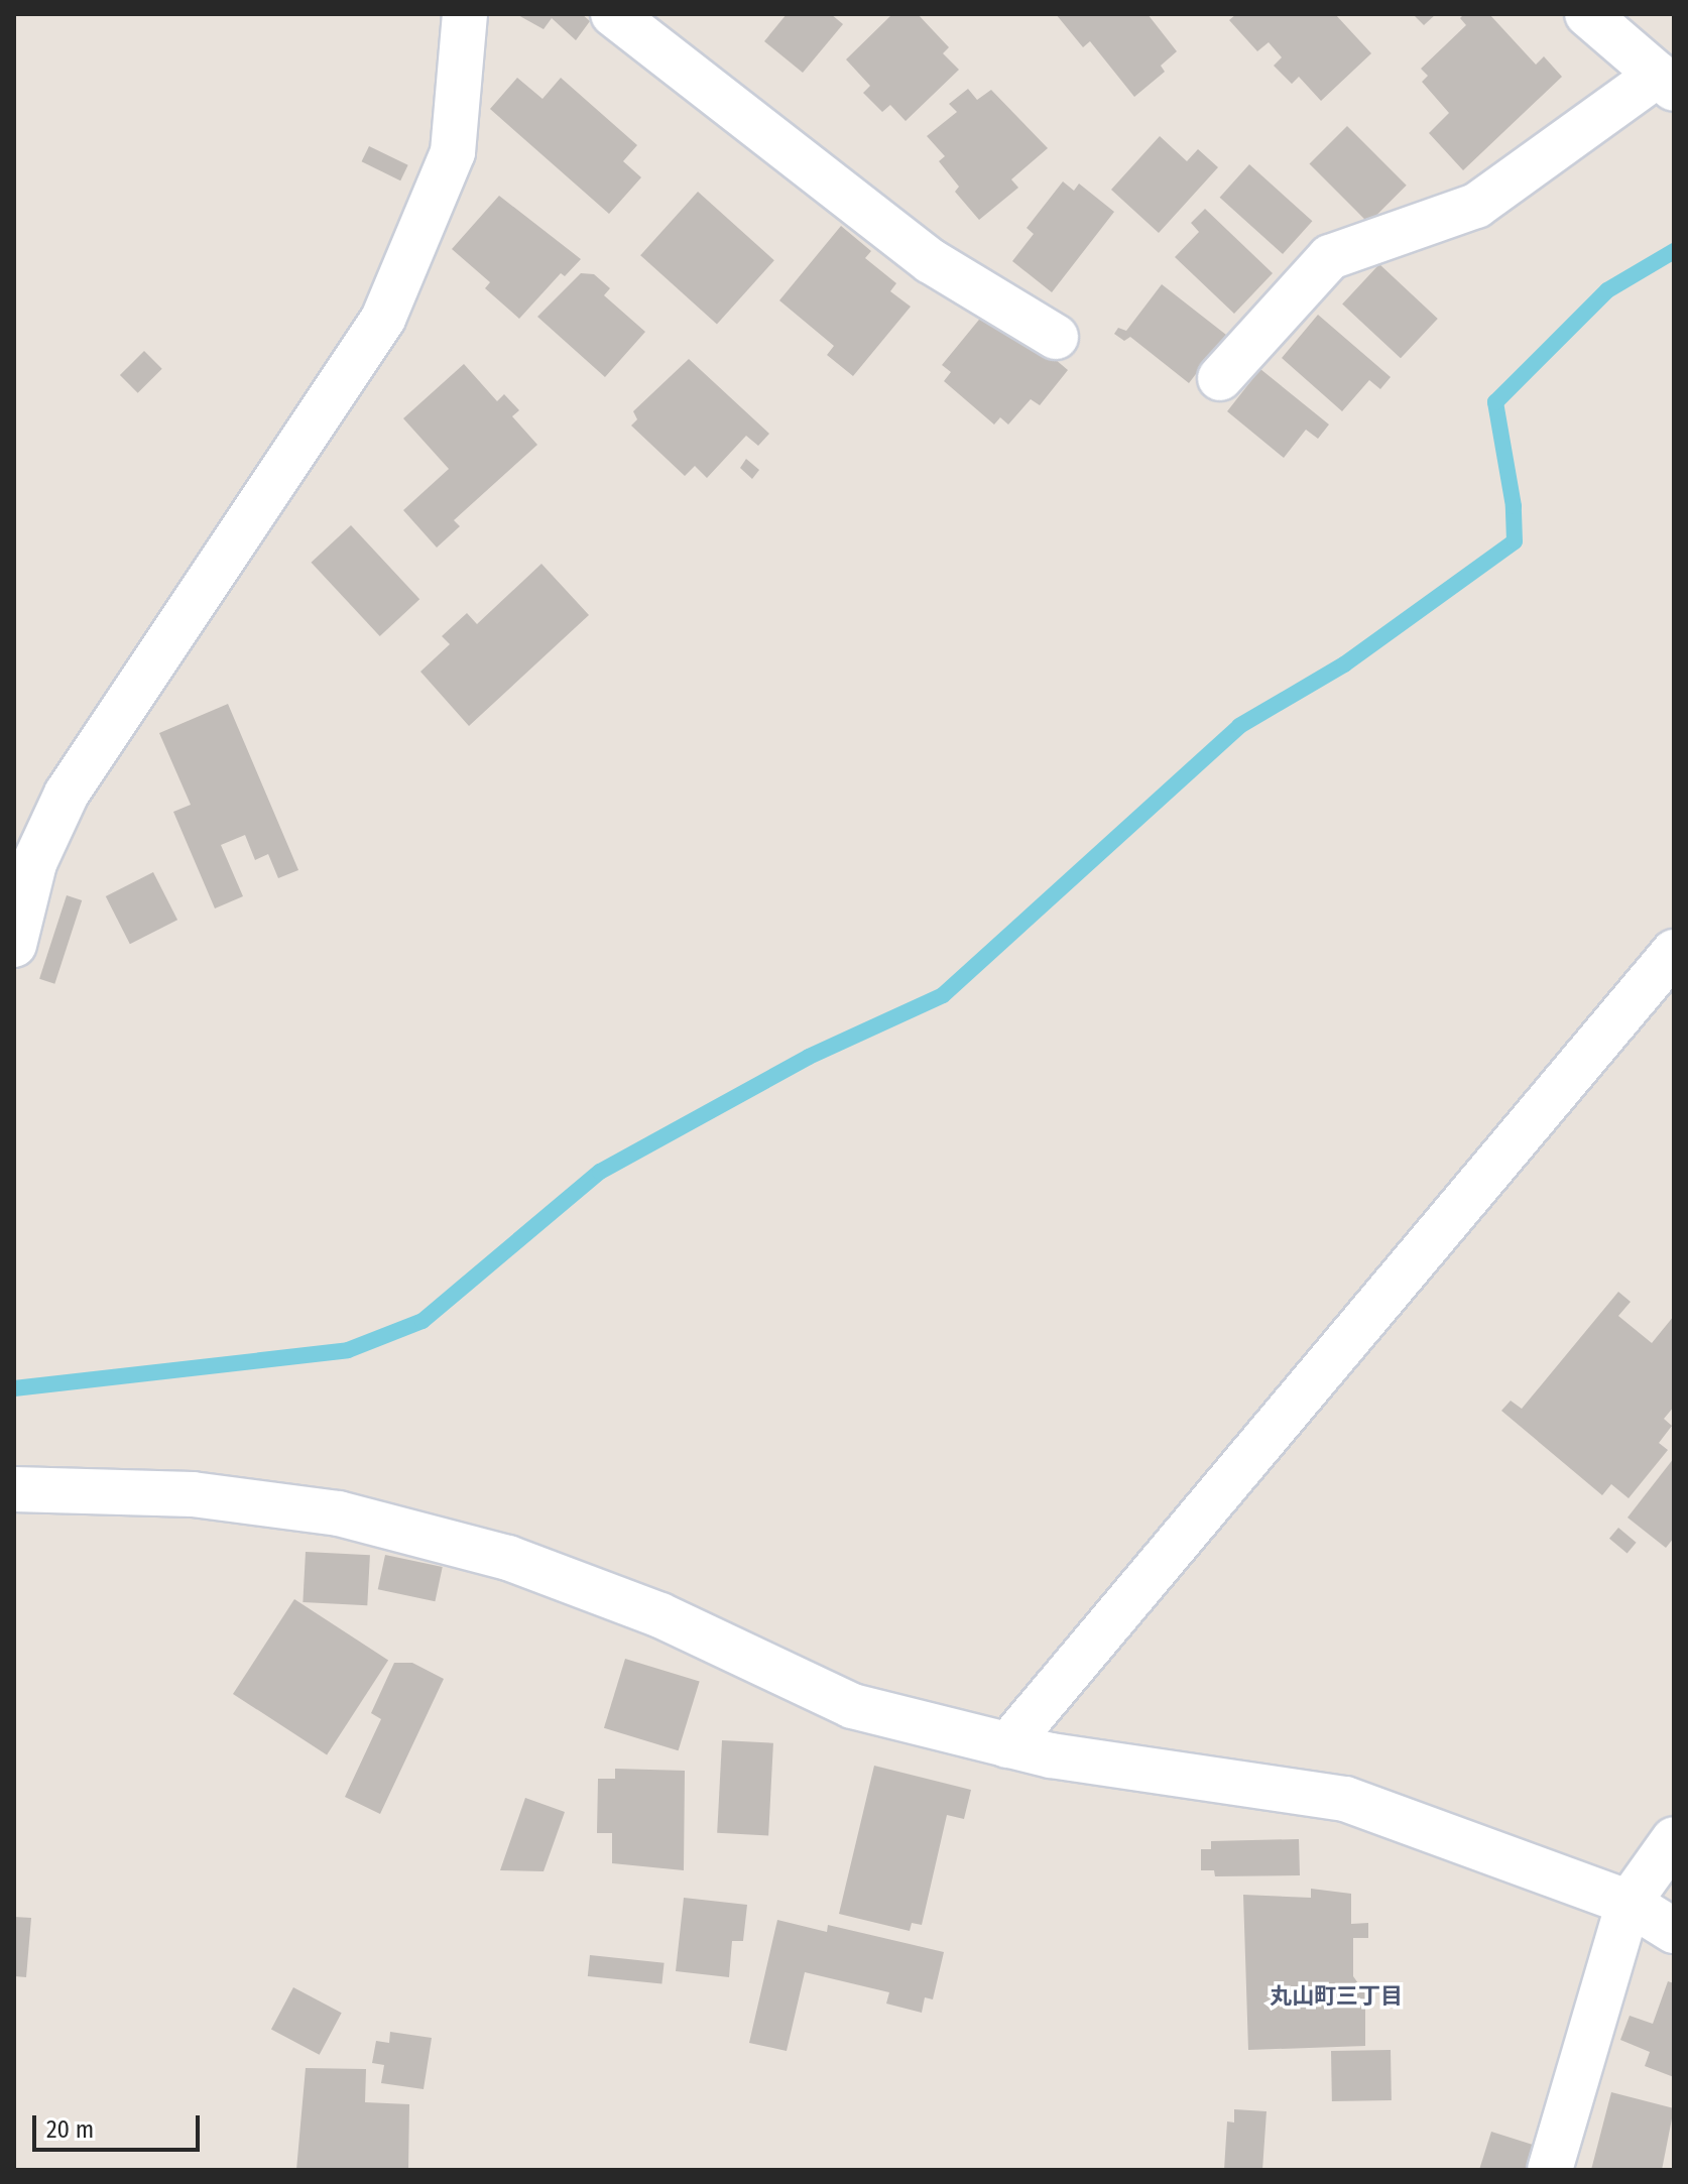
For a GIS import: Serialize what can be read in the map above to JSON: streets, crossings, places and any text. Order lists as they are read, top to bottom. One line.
{"districts":["丸山町三丁目"],"scale_bar":"20 m"}
